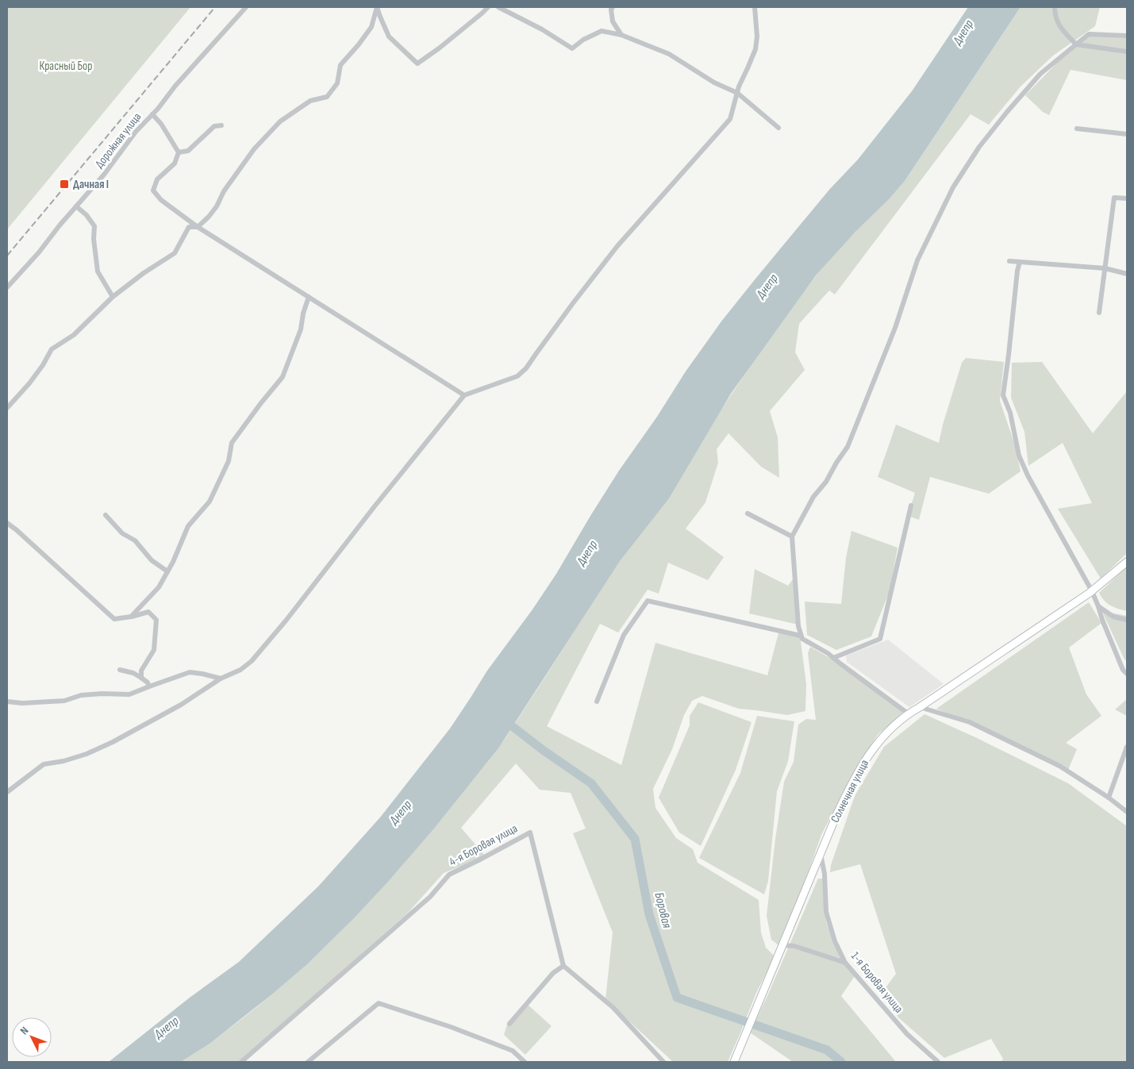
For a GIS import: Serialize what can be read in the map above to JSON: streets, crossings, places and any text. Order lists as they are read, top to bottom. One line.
{"streets":{"street":["Дорожная улица","Солнечная улица","4-я Боровая улица","1-я Боровая улица"]},"crossings":[["Солнечная улица","1-я Боровая улица"]],"water":["Днепр","Боровая"],"parks":["Красный Бор"],"places":{"transit":["Дачная I"]},"north":"top left"}
